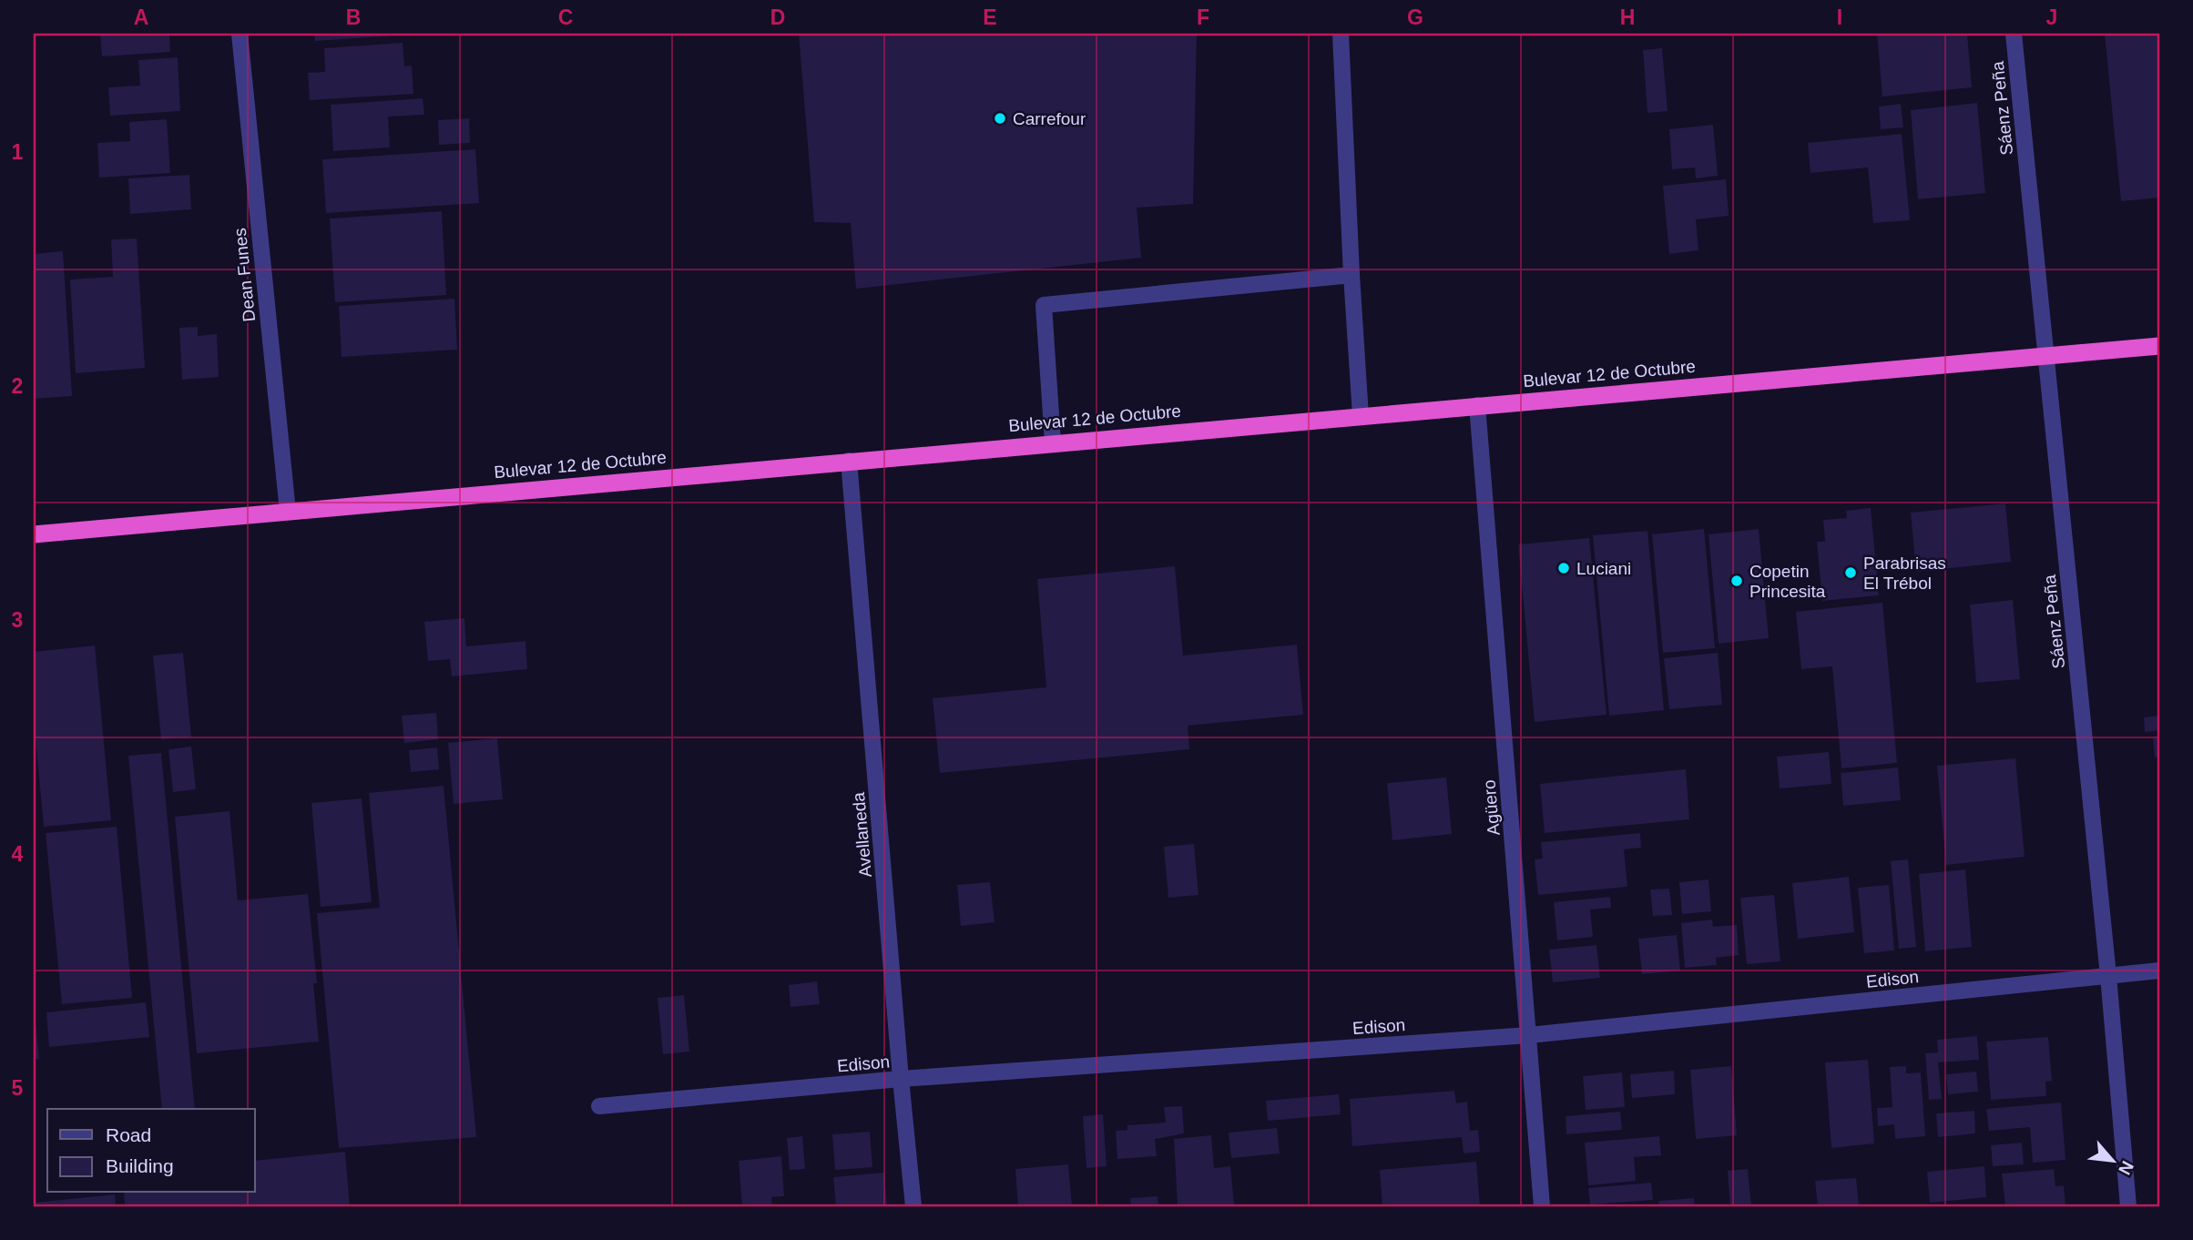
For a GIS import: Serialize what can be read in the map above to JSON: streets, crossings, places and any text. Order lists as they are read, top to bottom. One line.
{"streets":{"highway":["Bulevar 12 de Octubre"],"street":["Sáenz Peña","Dean Funes","Agüero","Avellaneda","Edison"]},"crossings":[["Sáenz Peña","Bulevar 12 de Octubre"],["Sáenz Peña","Edison"],["Dean Funes","Bulevar 12 de Octubre"],["Bulevar 12 de Octubre","Agüero"],["Bulevar 12 de Octubre","Avellaneda"],["Agüero","Edison"],["Avellaneda","Edison"]],"places":["Carrefour","Luciani","Parabrisas El Trébol","Copetin Princesita"],"legend":["Road","Building"],"north":"bottom right","grid":{"columns":["A","B","C","D","E","F","G","H","I","J"],"rows":["1","2","3","4","5"]}}
